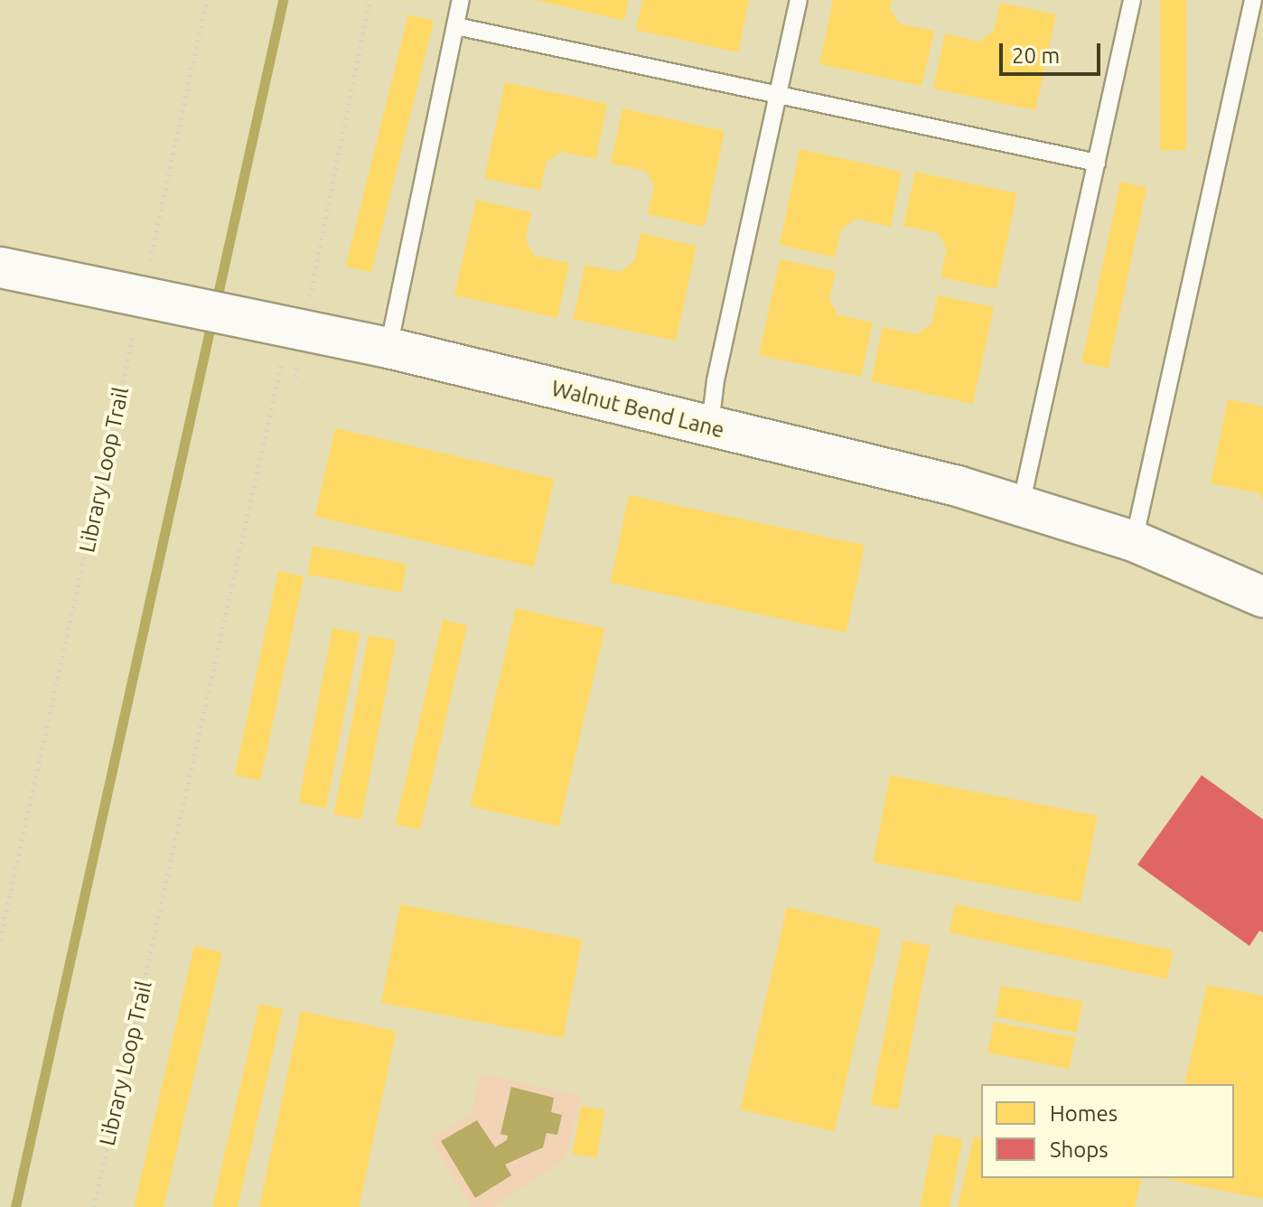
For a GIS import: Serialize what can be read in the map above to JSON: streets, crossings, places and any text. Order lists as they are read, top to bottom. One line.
{"streets":{"street":["Walnut Bend Lane"],"path":["Library Loop Trail"]},"crossings":[["Walnut Bend Lane","Library Loop Trail"]],"legend":["Homes","Shops"],"scale_bar":"20 m"}
